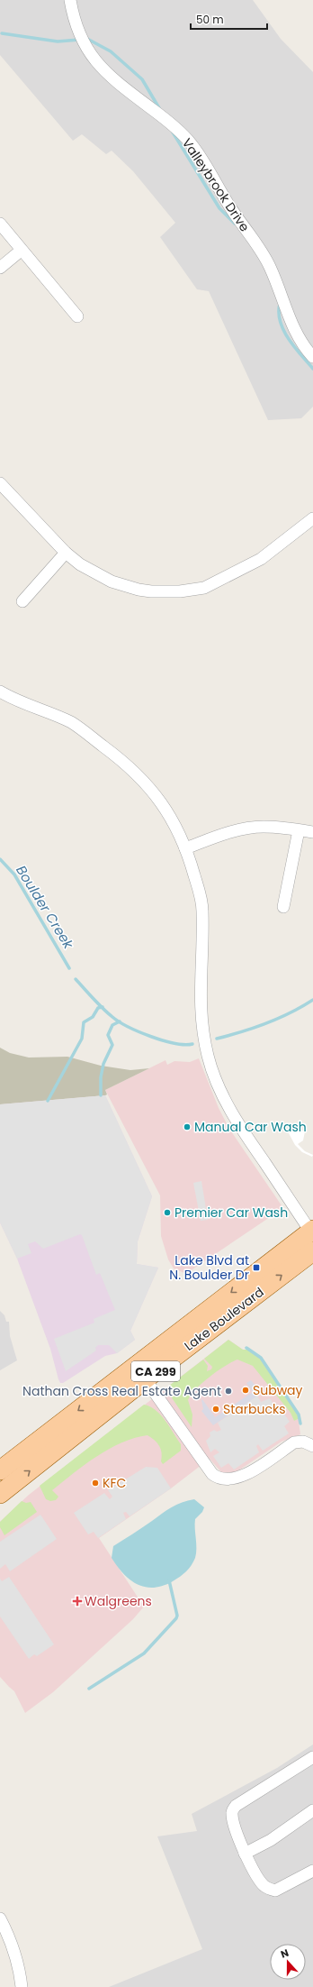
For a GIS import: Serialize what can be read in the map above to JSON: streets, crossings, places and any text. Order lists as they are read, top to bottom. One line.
{"streets":{"main road":["Lake Boulevard","CA 299"],"street":["Valleybrook Drive"]},"water":["Boulder Creek"],"places":{"other":["Manual Car Wash","Premier Car Wash","Subway","Nathan Cross Real Estate Agent","Starbucks","KFC"],"transit":["Lake Blvd at N. Boulder Dr"],"health":["Walgreens"]},"scale_bar":"50 m","north":"top"}
